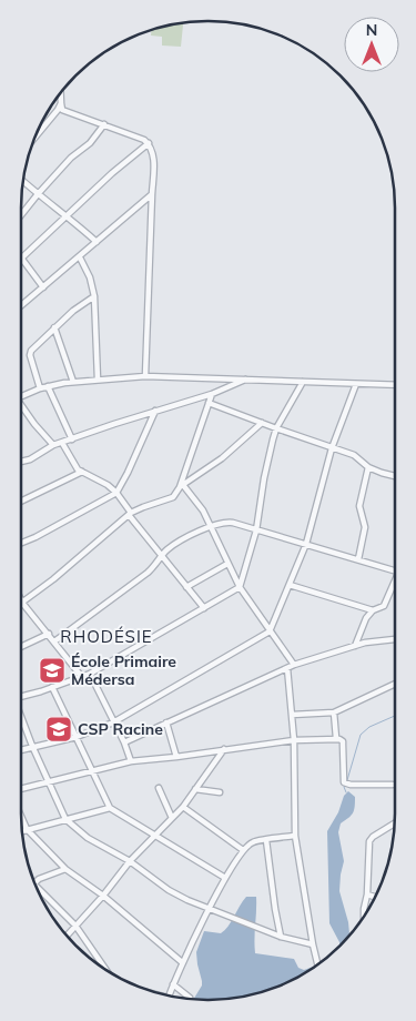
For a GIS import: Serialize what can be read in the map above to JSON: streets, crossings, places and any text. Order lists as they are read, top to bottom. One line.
{"districts":["RHODÉSIE"],"places":{"school or university":["École Primaire Médersa","CSP Racine"]},"north":"top"}
